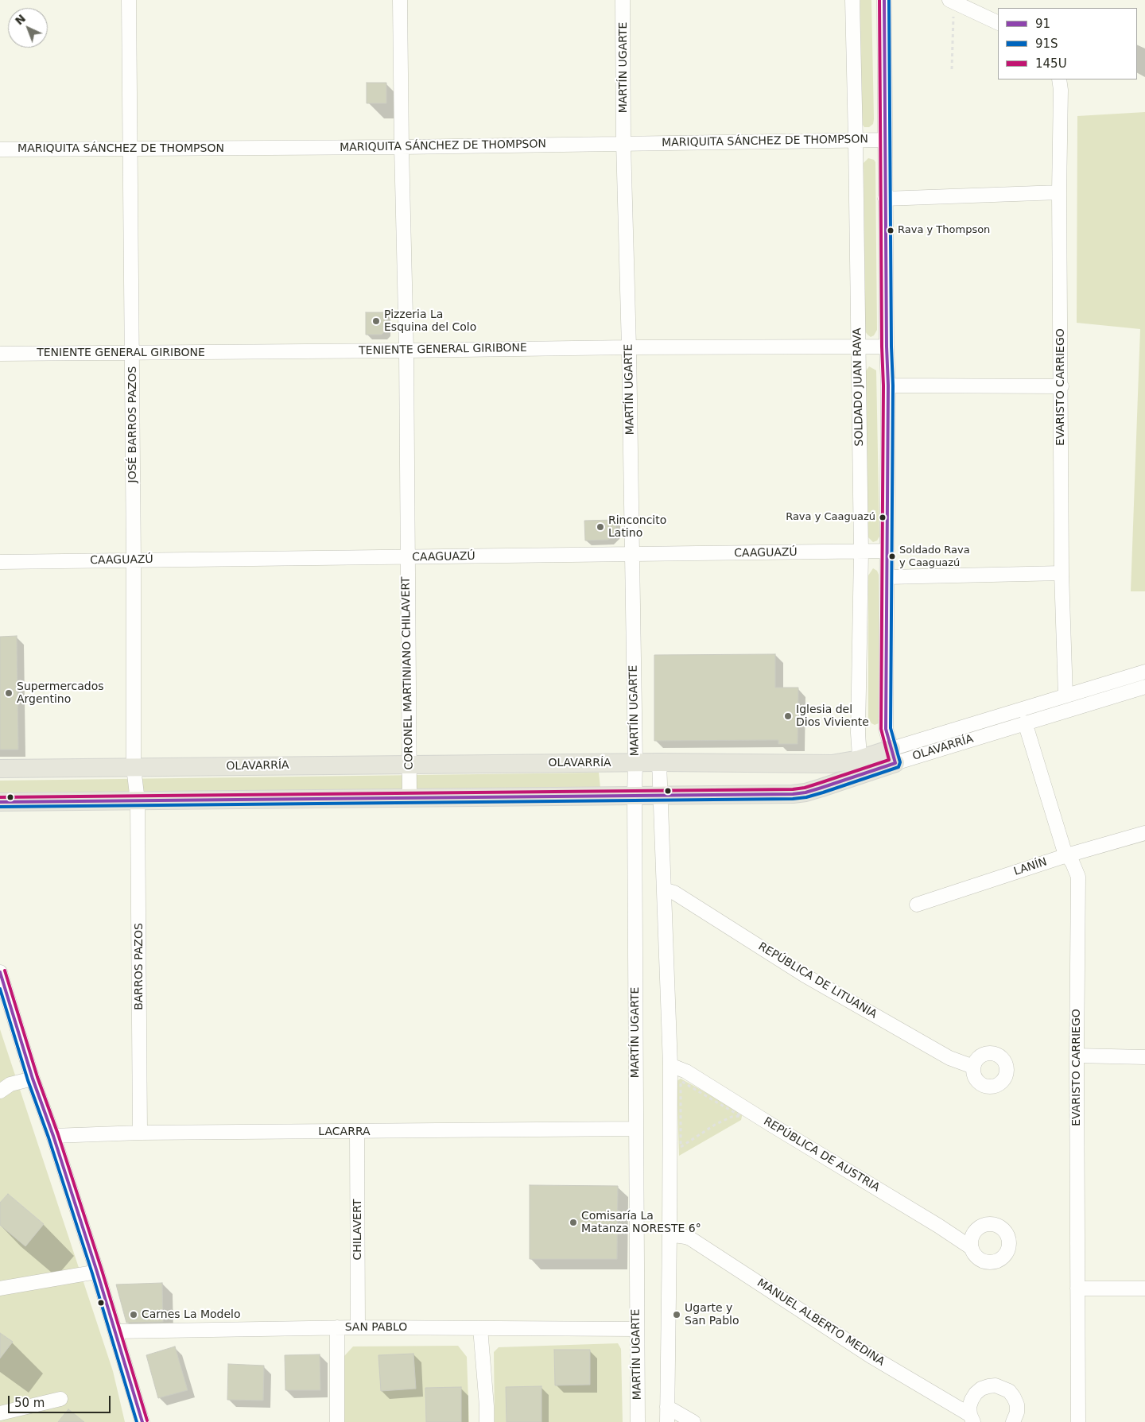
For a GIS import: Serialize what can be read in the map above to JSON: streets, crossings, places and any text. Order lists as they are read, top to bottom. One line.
{"streets":{"main road":["OLAVARRÍA"],"street":["MARTÍN UGARTE","MARIQUITA SÁNCHEZ DE THOMPSON","TENIENTE GENERAL GIRIBONE","SOLDADO JUAN RAVA","EVARISTO CARRIEGO","JOSÉ BARROS PAZOS","CAAGUAZÚ","CORONEL MARTINIANO CHILAVERT","LANÍN","BARROS PAZOS","REPÚBLICA DE LITUANIA","LACARRA","REPÚBLICA DE AUSTRIA","CHILAVERT","MANUEL ALBERTO MEDINA","SAN PABLO"]},"crossings":[["MARTÍN UGARTE","MARIQUITA SÁNCHEZ DE THOMPSON"],["MARTÍN UGARTE","TENIENTE GENERAL GIRIBONE"],["MARTÍN UGARTE","CAAGUAZÚ"],["MARTÍN UGARTE","OLAVARRÍA"],["MARTÍN UGARTE","LACARRA"],["MARTÍN UGARTE","SAN PABLO"],["MARIQUITA SÁNCHEZ DE THOMPSON","SOLDADO JUAN RAVA"],["MARIQUITA SÁNCHEZ DE THOMPSON","JOSÉ BARROS PAZOS"],["MARIQUITA SÁNCHEZ DE THOMPSON","CORONEL MARTINIANO CHILAVERT"],["TENIENTE GENERAL GIRIBONE","SOLDADO JUAN RAVA"],["TENIENTE GENERAL GIRIBONE","JOSÉ BARROS PAZOS"],["TENIENTE GENERAL GIRIBONE","CORONEL MARTINIANO CHILAVERT"],["SOLDADO JUAN RAVA","CAAGUAZÚ"],["SOLDADO JUAN RAVA","OLAVARRÍA"],["EVARISTO CARRIEGO","OLAVARRÍA"],["EVARISTO CARRIEGO","LANÍN"],["JOSÉ BARROS PAZOS","CAAGUAZÚ"],["JOSÉ BARROS PAZOS","OLAVARRÍA"],["JOSÉ BARROS PAZOS","BARROS PAZOS"],["CAAGUAZÚ","CORONEL MARTINIANO CHILAVERT"],["CORONEL MARTINIANO CHILAVERT","OLAVARRÍA"],["OLAVARRÍA","BARROS PAZOS"],["BARROS PAZOS","LACARRA"],["LACARRA","CHILAVERT"],["CHILAVERT","SAN PABLO"]],"places":["Rava y Thompson","Pizzeria La Esquina del Colo","Rava y Caaguazú","Rinconcito Latino","Soldado Rava y Caaguazú","Supermercados Argentino","Iglesia del Dios Viviente","Comisaría La Matanza NORESTE 6°","Carnes La Modelo","Ugarte y San Pablo"],"lines":["transit line 91","transit line 91S","transit line 145U"],"legend":["91","91S","145U"],"scale_bar":"50 m","north":"top left"}
